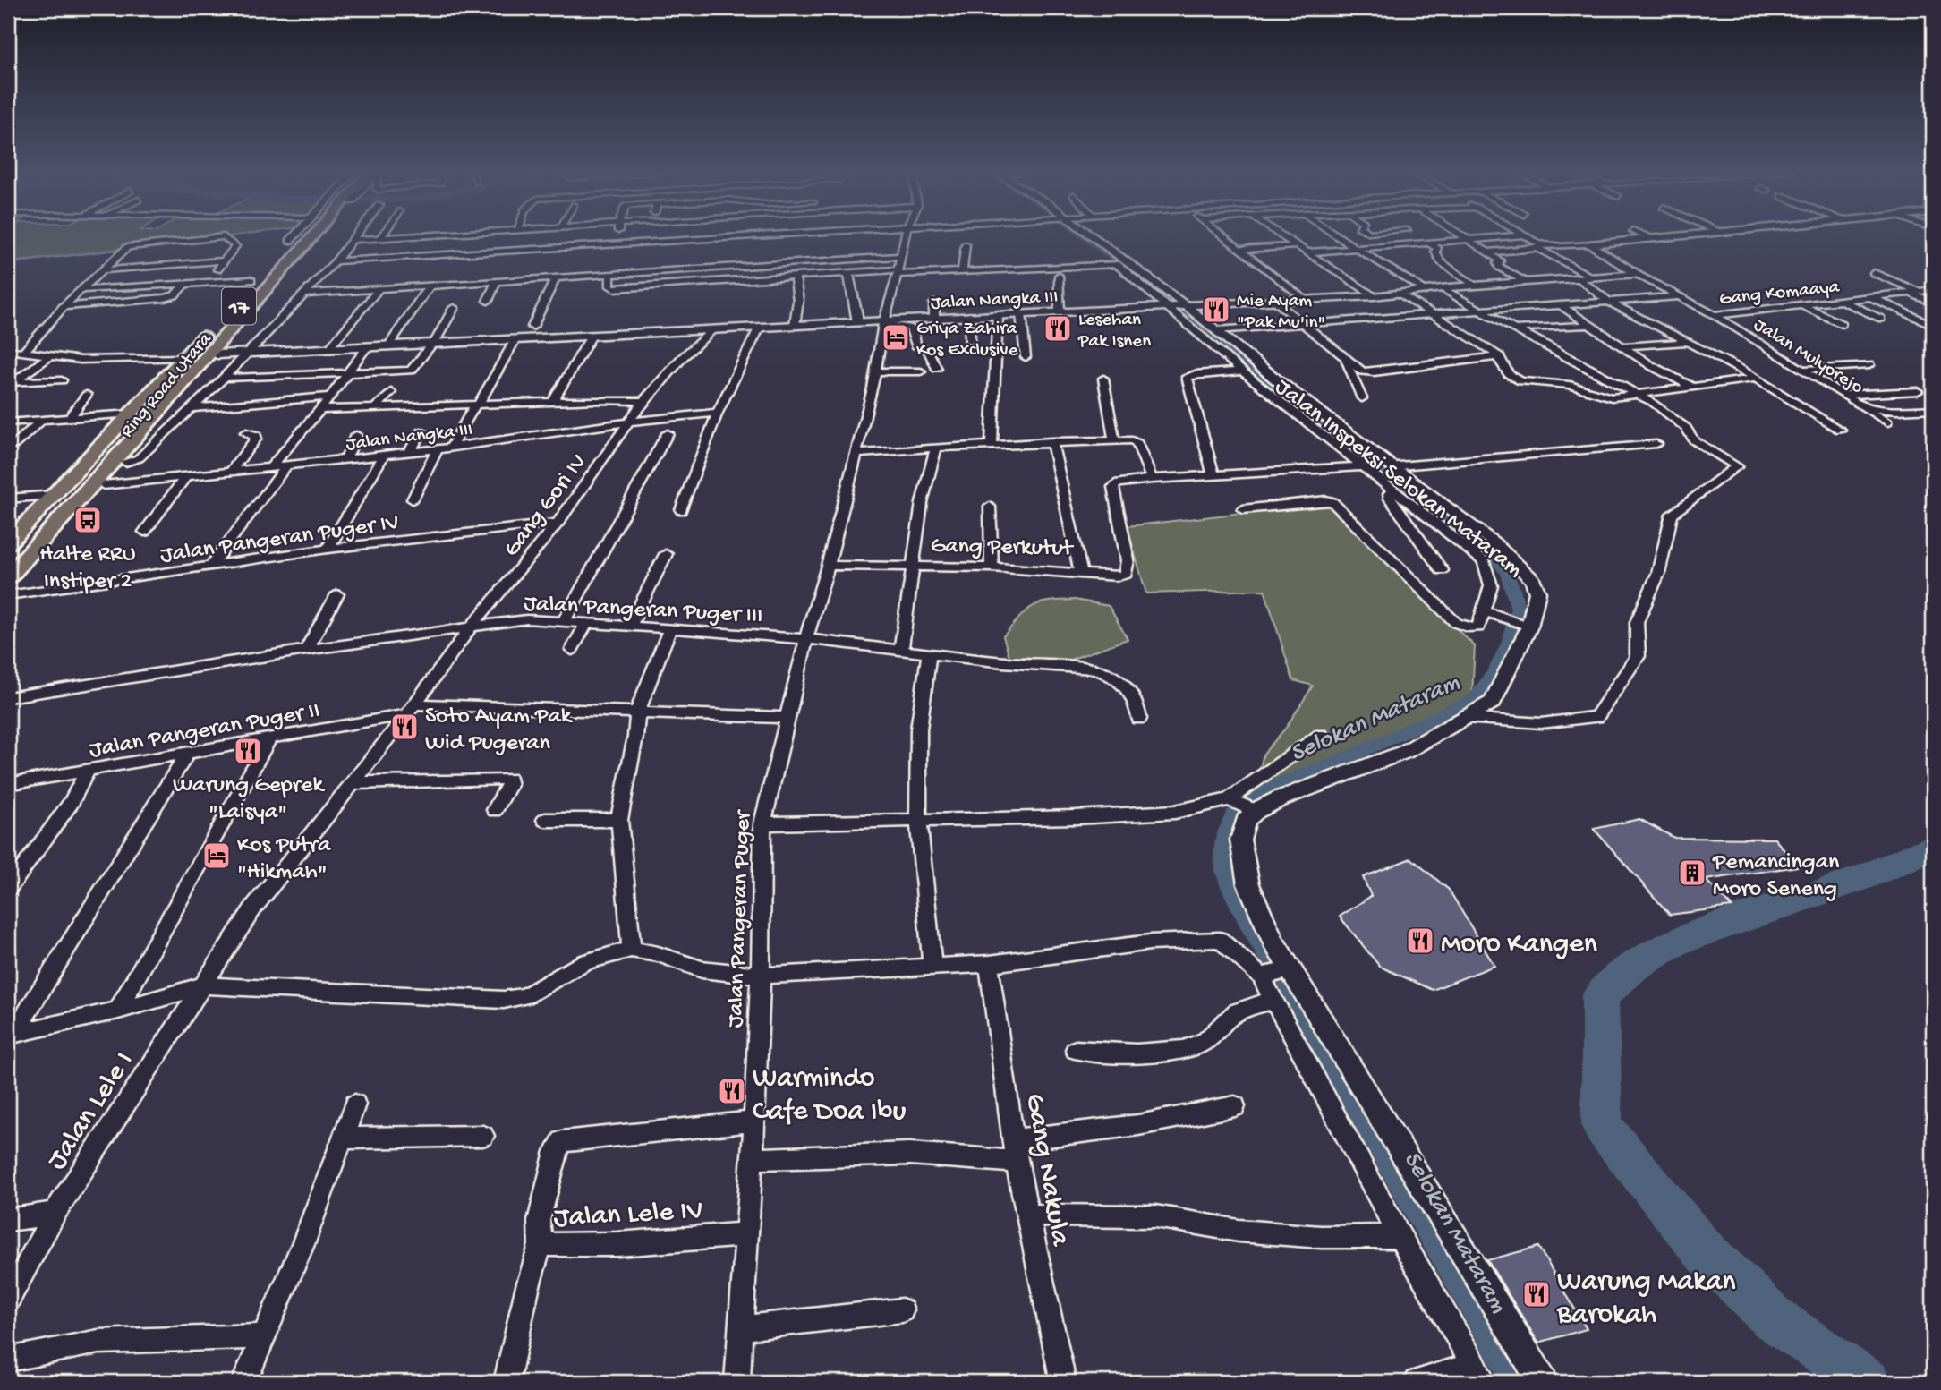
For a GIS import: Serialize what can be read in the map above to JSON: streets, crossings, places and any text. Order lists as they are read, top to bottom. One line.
{"streets":{"highway":["17","Ring Road Utara"],"street":["Gang Komaaya","Jalan Nangka III","Jalan Mulyorejo","Jalan Inspeksi Selokan Mataram","Gang Gori IV","Jalan Pangeran Puger IV","Gang Perkutut","Jalan Pangeran Puger III","Jalan Pangeran Puger II","Jalan Pangeran Puger","Jalan Lele I","Gang Nakula","Jalan Lele IV"]},"crossings":[["Gang Komaaya","Jalan Nangka III"],["Gang Komaaya","Jalan Mulyorejo"],["Jalan Nangka III","Ring Road Utara"],["Jalan Nangka III","Jalan Inspeksi Selokan Mataram"],["Jalan Nangka III","Gang Gori IV"],["Jalan Nangka III","Jalan Pangeran Puger"],["17","Ring Road Utara"],["Ring Road Utara","Jalan Pangeran Puger IV"],["Gang Gori IV","Jalan Pangeran Puger IV"],["Gang Gori IV","Jalan Pangeran Puger III"],["Gang Gori IV","Jalan Pangeran Puger II"],["Gang Gori IV","Jalan Lele I"],["Gang Perkutut","Jalan Pangeran Puger"],["Jalan Pangeran Puger III","Jalan Pangeran Puger"],["Jalan Pangeran Puger II","Jalan Pangeran Puger"],["Jalan Pangeran Puger","Jalan Lele IV"]],"water":["Selokan Mataram"],"places":{"restaurant":["Mie Ayam \"Pak Mu'in\"","Lesehan Pak Isnen","Soto Ayam Pak Wid Pugeran","Warung Geprek \"Laisya\"","Moro Kangen","Warmindo Cafe Doa Ibu","Warung Makan Barokah"],"hotel":["Griya Zahira Kos Exclusive","Kos Putra \"Hikmah\""],"bus stop":["Halte RRU Instiper 2"],"building":["Pemancingan Moro Seneng"]}}
